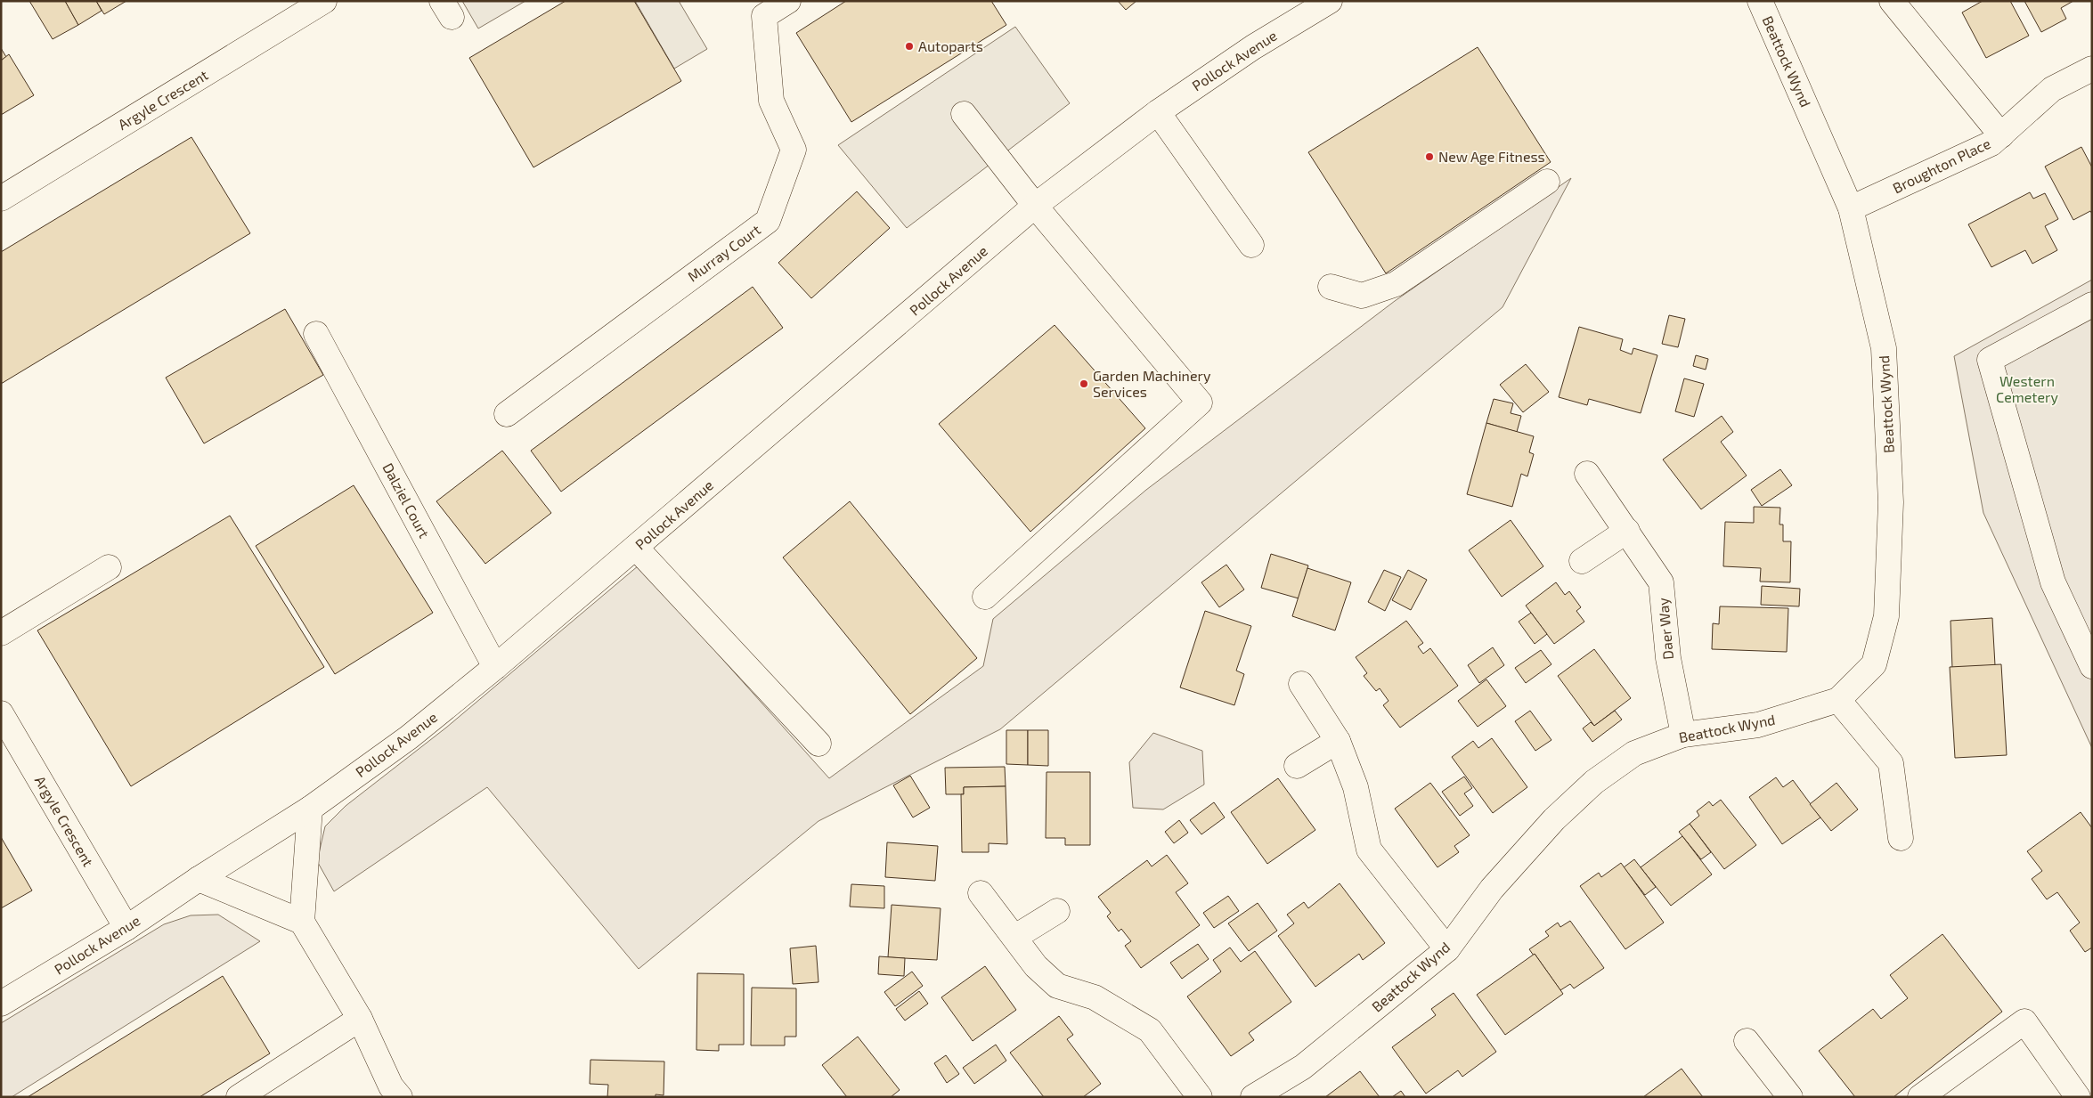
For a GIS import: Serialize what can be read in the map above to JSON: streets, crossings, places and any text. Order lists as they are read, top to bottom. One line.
{"streets":{"street":["Pollock Avenue","Beattock Wynd","Argyle Crescent","Broughton Place","Murray Court","Dalziel Court","Daer Way"]},"crossings":[["Pollock Avenue","Argyle Crescent"],["Pollock Avenue","Dalziel Court"],["Beattock Wynd","Broughton Place"],["Beattock Wynd","Daer Way"]],"parks":["Western Cemetery"],"places":["Autoparts","New Age Fitness","Garden Machinery Services"]}
